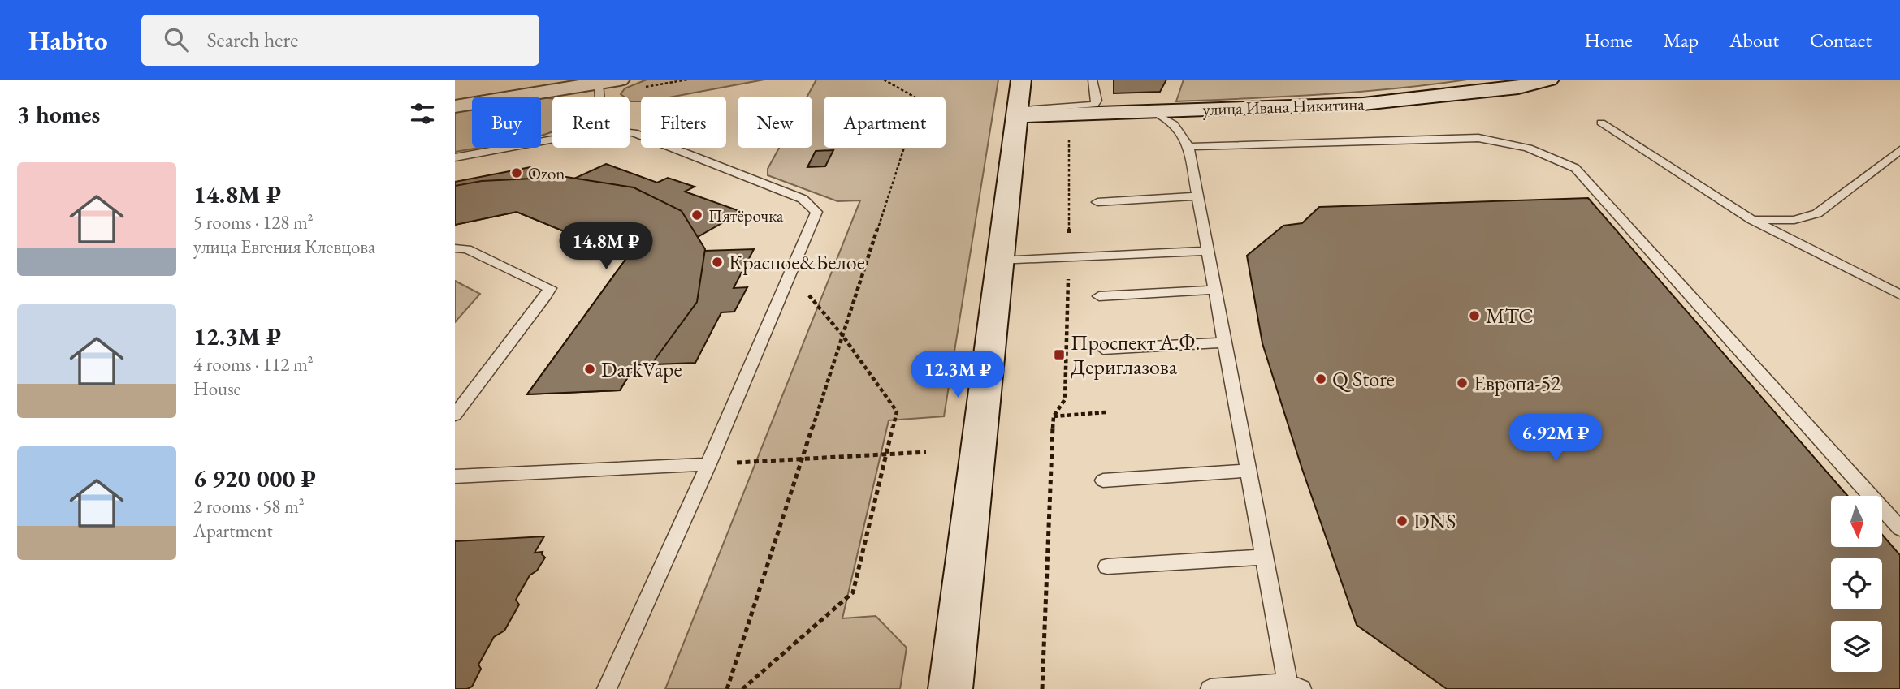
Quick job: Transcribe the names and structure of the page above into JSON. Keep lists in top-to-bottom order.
{
  "streets": {
    "main road": ["улица Ивана Никитина"]
  },
  "places": {
    "other": [
      "Ozon",
      "Пятёрочка",
      "Красное&Белое",
      "МТС",
      "DarkVape",
      "Q Store",
      "Европа-52",
      "DNS"
    ],
    "transit": ["Проспект А.Ф. Дериглазова"]
  },
  "north": "bottom",
  "page": {
    "header": "Habito",
    "search": "Search here",
    "nav": [
      "Home",
      "Map",
      "About",
      "Contact"
    ],
    "heading": "3 homes",
    "chip": [
      "Buy",
      "Rent",
      "Filters",
      "New",
      "Apartment"
    ],
    "list": [
      {
        "name": "14.8M ₽",
        "note": "5 rooms · 128 m² · улица Евгения Клевцова"
      },
      {
        "name": "12.3M ₽",
        "note": "4 rooms · 112 m² · House"
      },
      {
        "name": "6 920 000 ₽",
        "note": "2 rooms · 58 m² · Apartment"
      }
    ],
    "price": ["14.8M ₽", "12.3M ₽", "6.92M ₽"]
  }
}
